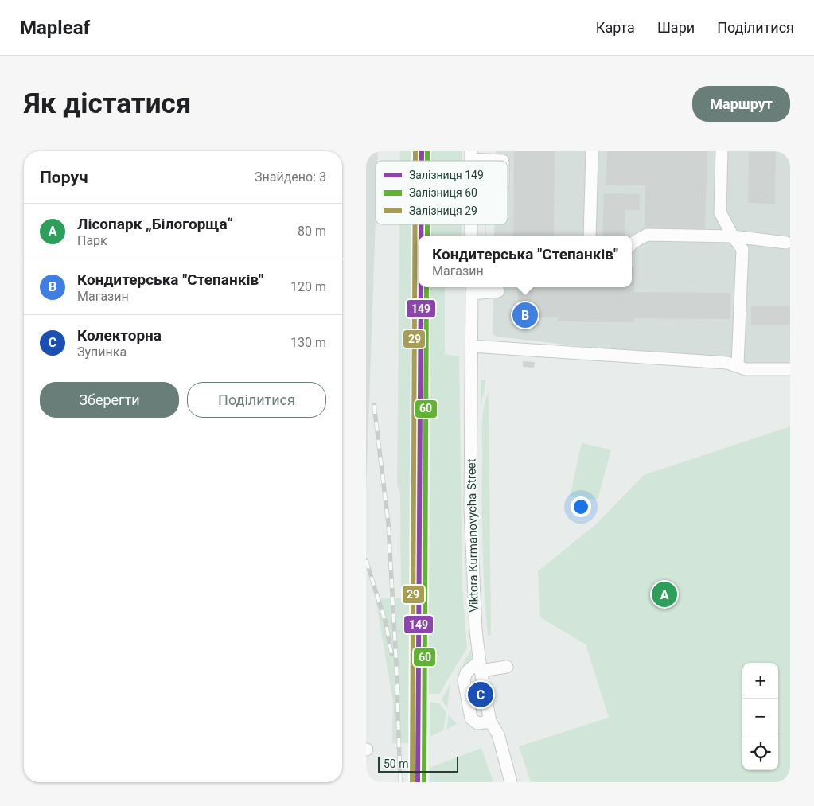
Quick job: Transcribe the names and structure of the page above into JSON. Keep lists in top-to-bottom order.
{
  "streets": {
    "street": ["Viktora Kurmanovycha Street"]
  },
  "lines": ["rail line 149", "rail line 60", "rail line 29"],
  "legend": ["Залізниця 149", "Залізниця 60", "Залізниця 29"],
  "scale_bar": "50 m",
  "page": {
    "header": "Mapleaf",
    "nav": ["Карта", "Шари", "Поділитися"],
    "buttons": [
      "Маршрут",
      ["Зберегти", "Поділитися"]
    ],
    "title": "Як дістатися",
    "heading": ["Поруч", "Знайдено: 3"],
    "list": [
      {
        "mark": "A",
        "name": "Лісопарк „Білогорща“",
        "note": "Парк",
        "value": "80 m"
      },
      {
        "mark": "B",
        "name": "Кондитерська \"Степанків\"",
        "note": "Магазин",
        "value": "120 m"
      },
      {
        "mark": "C",
        "name": "Колекторна",
        "note": "Зупинка",
        "value": "130 m"
      }
    ],
    "popup": ["Кондитерська \"Степанків\"", "Магазин"],
    "pins": ["B", "A", "C"],
    "map_buttons": ["+", "−"],
    "scale": "50 m"
  }
}
